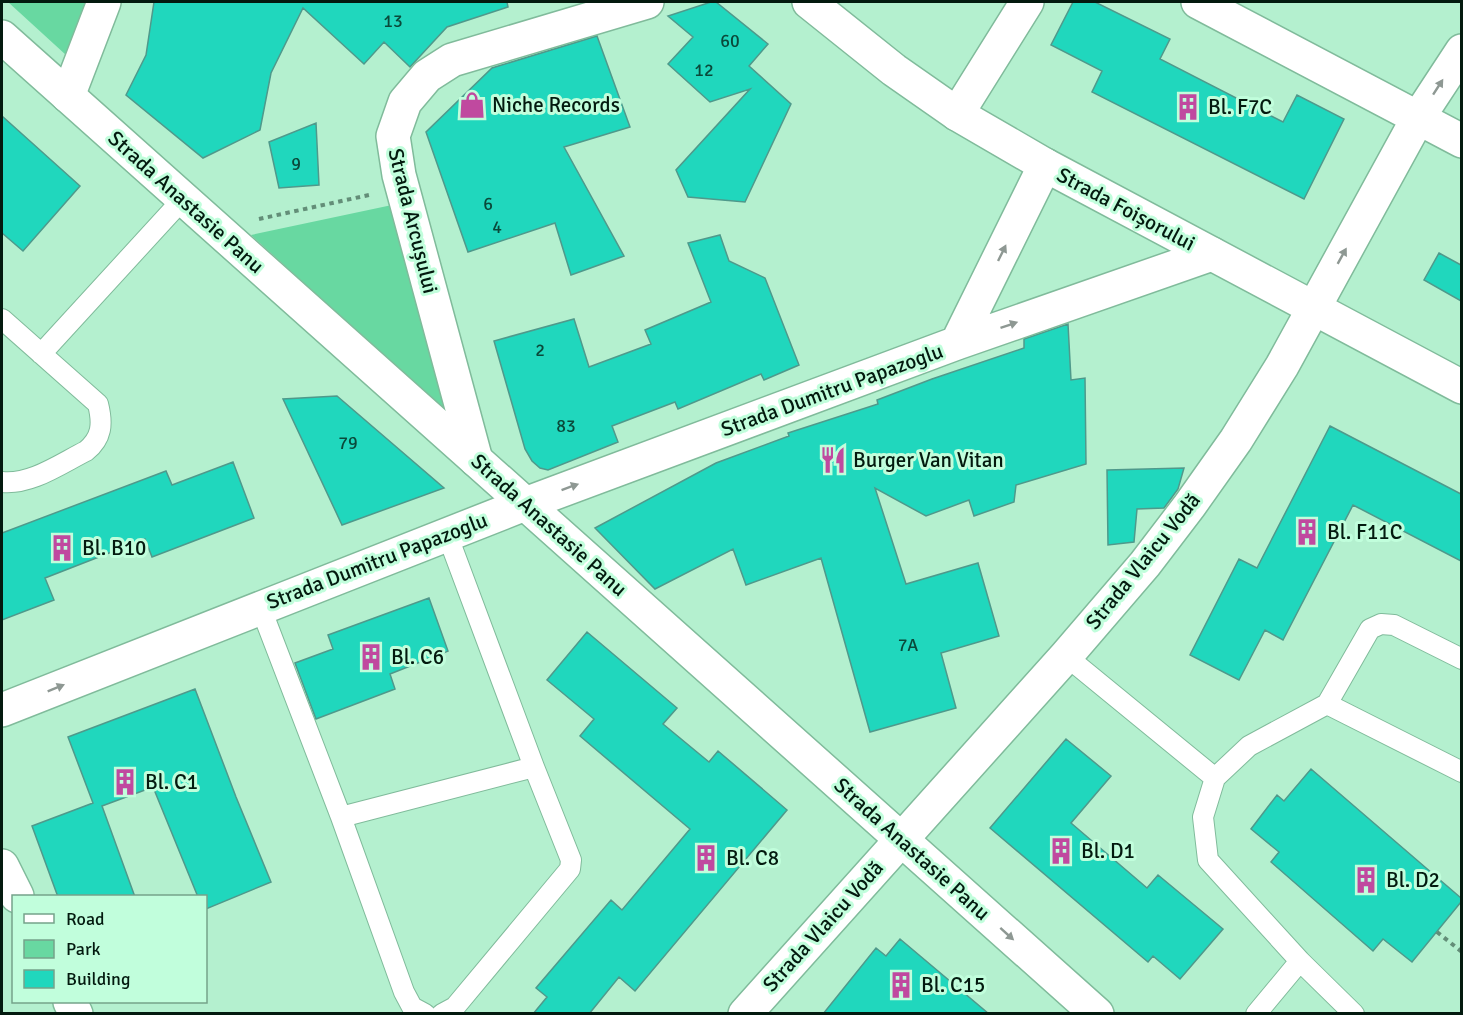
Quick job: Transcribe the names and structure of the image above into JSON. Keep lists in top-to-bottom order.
{
  "streets": {
    "street": [
      "Strada Anastasie Panu",
      "Strada Foișorului",
      "Strada Arcușului",
      "Strada Dumitru Papazoglu",
      "Strada Vlaicu Vodă"
    ]
  },
  "crossings": [
    ["Strada Anastasie Panu", "Strada Arcușului"],
    ["Strada Anastasie Panu", "Strada Dumitru Papazoglu"],
    ["Strada Anastasie Panu", "Strada Vlaicu Vodă"],
    ["Strada Foișorului", "Strada Dumitru Papazoglu"],
    ["Strada Foișorului", "Strada Vlaicu Vodă"]
  ],
  "one_way": ["Strada Dumitru Papazoglu"],
  "places": {
    "shop": ["Niche Records"],
    "building": [
      "Bl. F7C",
      "Bl. F11C",
      "Bl. B10",
      "Bl. C6",
      "Bl. C1",
      "Bl. D1",
      "Bl. C8",
      "Bl. D2",
      "Bl. C15"
    ],
    "restaurant": ["Burger Van Vitan"]
  },
  "house_numbers": [
    "13",
    "60",
    "12",
    "9",
    "6",
    "4",
    "2",
    "83",
    "79",
    "7A"
  ],
  "legend": ["Road", "Park", "Building"]
}
